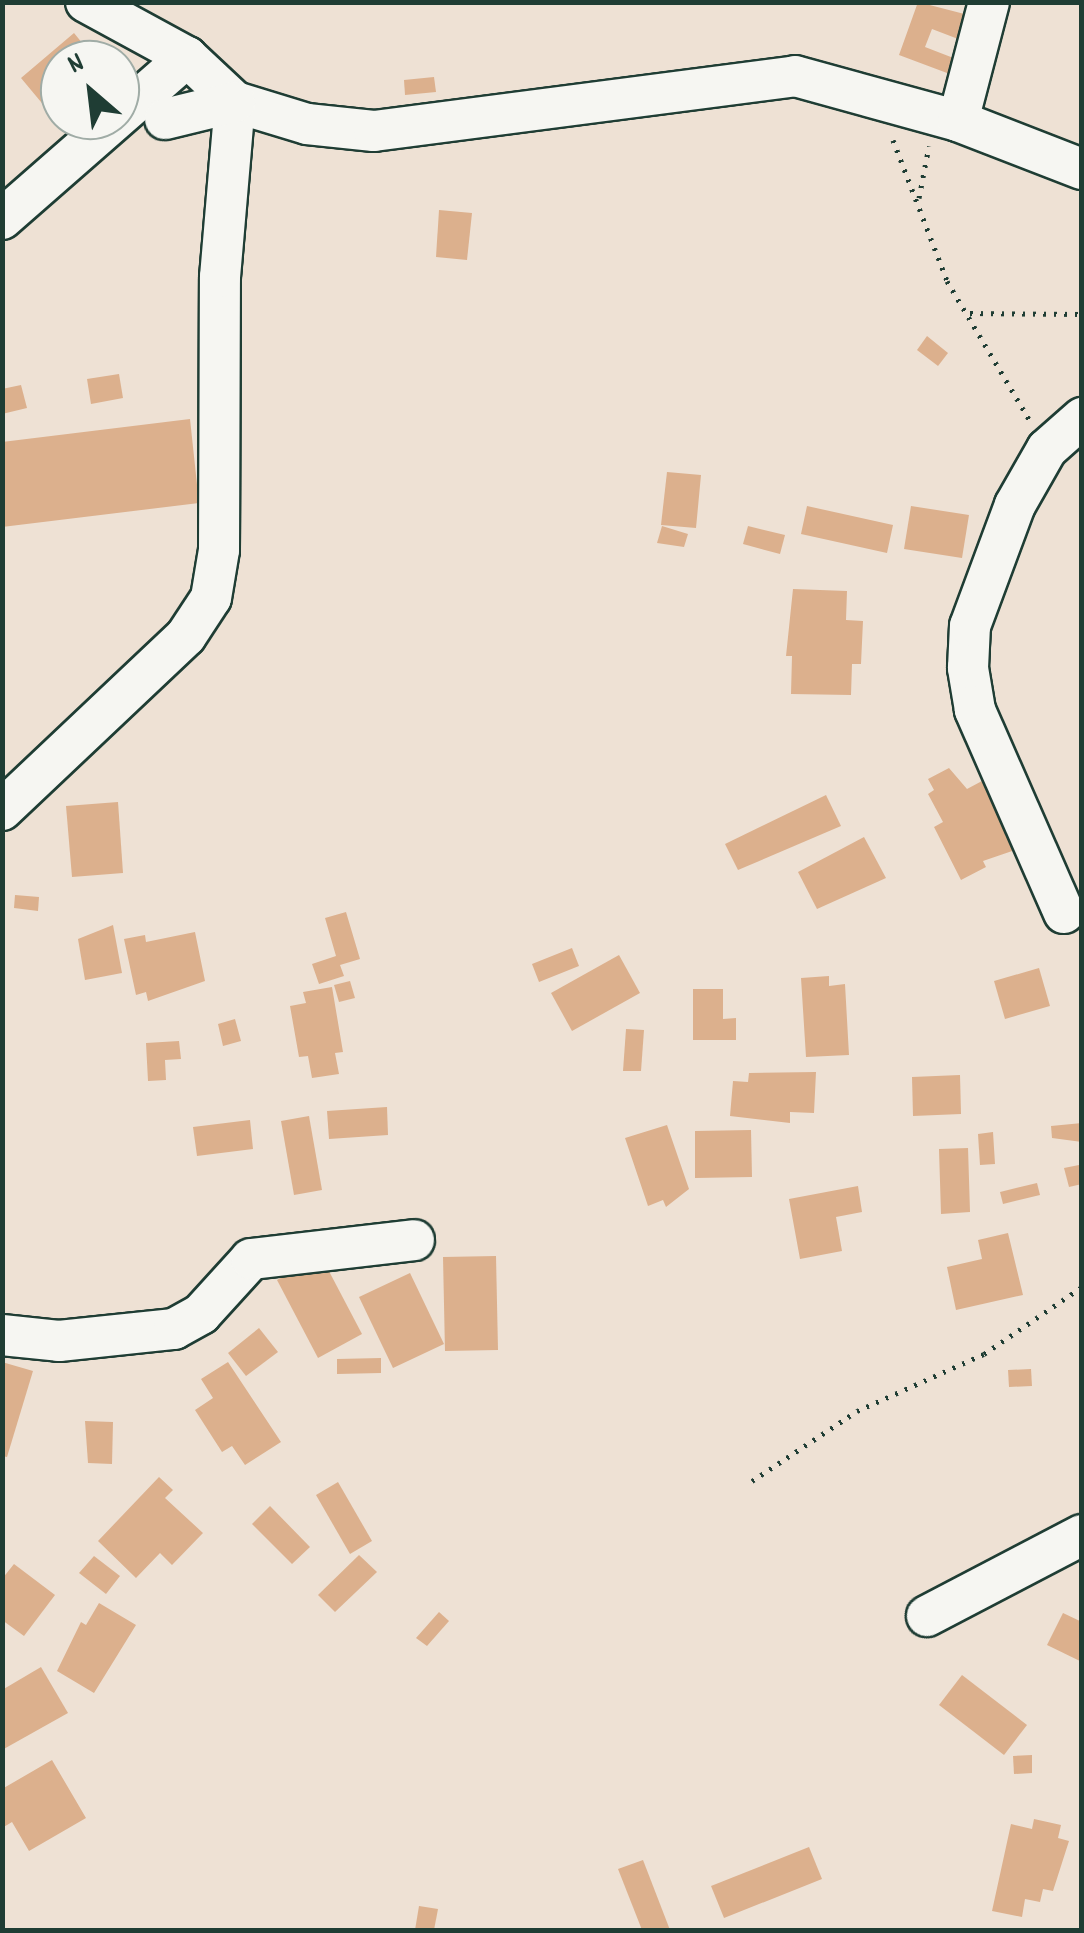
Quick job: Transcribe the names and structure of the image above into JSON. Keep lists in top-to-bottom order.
{
  "north": "top left"
}
